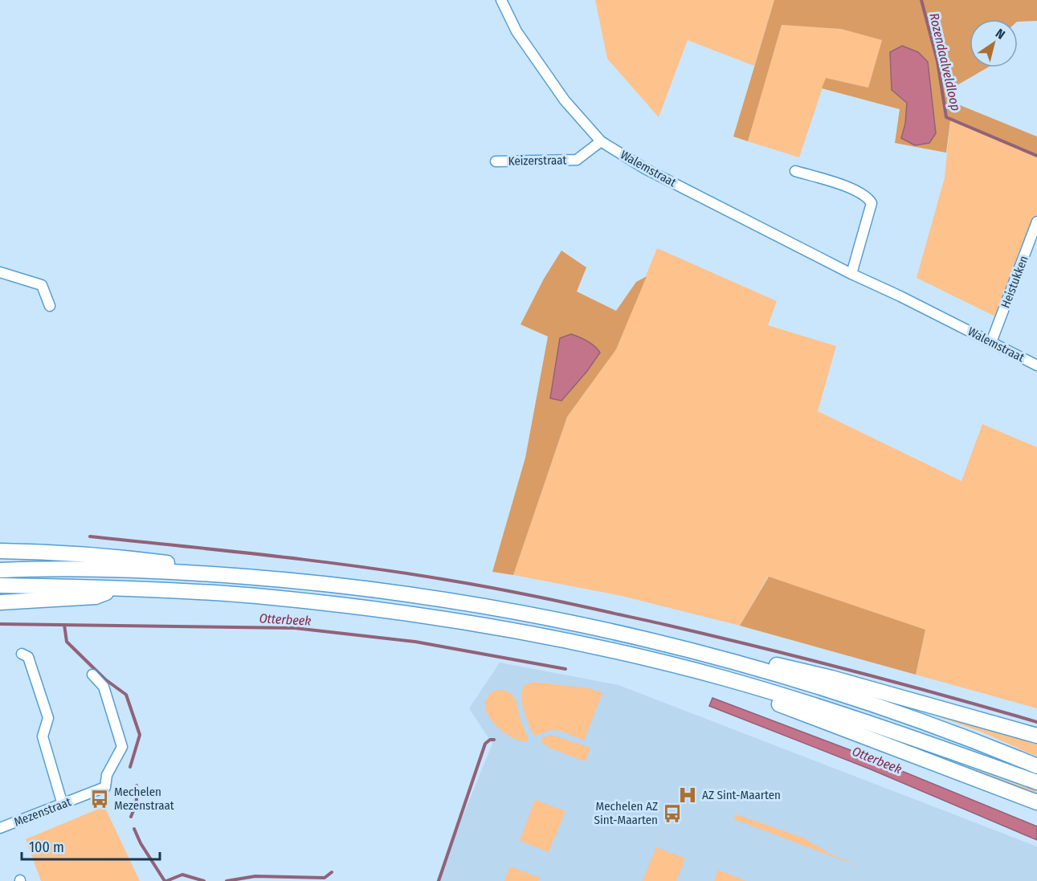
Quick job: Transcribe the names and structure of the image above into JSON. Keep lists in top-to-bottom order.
{
  "streets": {
    "street": [
      "Keizerstraat",
      "Walemstraat",
      "Heistukken",
      "Mezenstraat"
    ]
  },
  "crossings": [
    ["Keizerstraat", "Walemstraat"],
    ["Walemstraat", "Heistukken"]
  ],
  "water": ["Rozendaalveldloop", "Otterbeek"],
  "places": {
    "hospital": ["AZ Sint-Maarten"],
    "bus stop": ["Mechelen Mezenstraat", "Mechelen AZ Sint-Maarten"]
  },
  "scale_bar": "100 m",
  "north": "top right"
}
